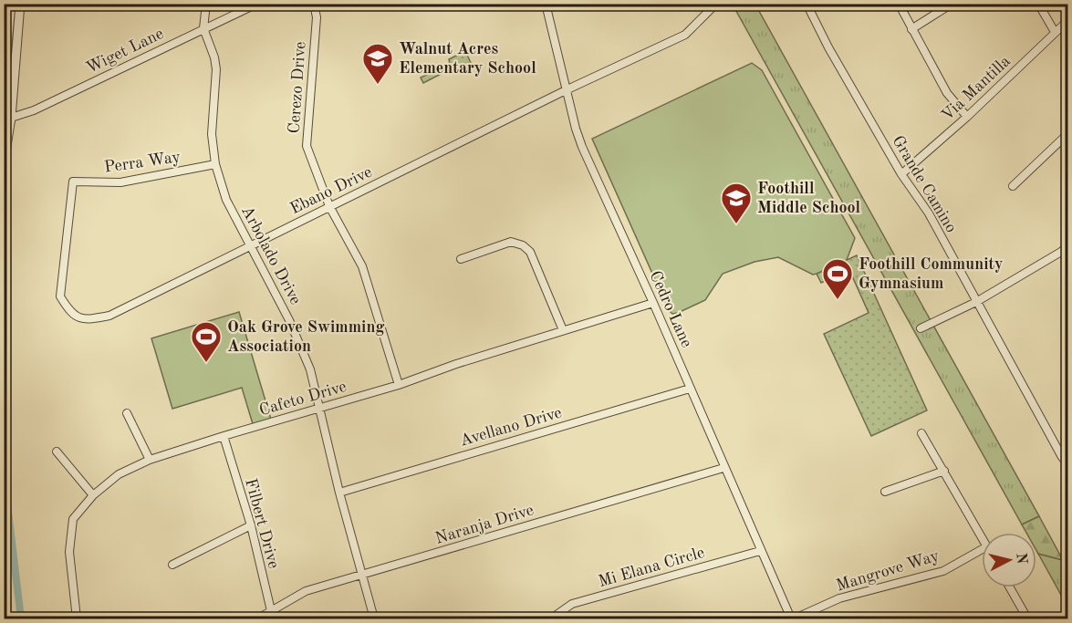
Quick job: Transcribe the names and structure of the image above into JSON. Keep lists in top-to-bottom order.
{
  "streets": {
    "street": [
      "Wiget Lane",
      "Cerezo Drive",
      "Via Mantilla",
      "Perra Way",
      "Grande Camino",
      "Ebano Drive",
      "Arbolado Drive",
      "Cedro Lane",
      "Cafeto Drive",
      "Avellano Drive",
      "Filbert Drive",
      "Naranja Drive",
      "Mi Elana Circle",
      "Mangrove Way"
    ]
  },
  "crossings": [
    ["Wiget Lane", "Arbolado Drive"],
    ["Cerezo Drive", "Ebano Drive"],
    ["Cerezo Drive", "Cafeto Drive"],
    ["Via Mantilla", "Grande Camino"],
    ["Perra Way", "Ebano Drive"],
    ["Perra Way", "Arbolado Drive"],
    ["Ebano Drive", "Arbolado Drive"],
    ["Ebano Drive", "Cedro Lane"],
    ["Arbolado Drive", "Cafeto Drive"],
    ["Arbolado Drive", "Avellano Drive"],
    ["Arbolado Drive", "Naranja Drive"],
    ["Cedro Lane", "Cafeto Drive"],
    ["Cedro Lane", "Avellano Drive"],
    ["Cedro Lane", "Naranja Drive"],
    ["Cedro Lane", "Mi Elana Circle"],
    ["Cafeto Drive", "Filbert Drive"],
    ["Filbert Drive", "Naranja Drive"]
  ],
  "places": {
    "school or university": ["Walnut Acres Elementary School", "Foothill Middle School"],
    "sports": ["Foothill Community Gymnasium", "Oak Grove Swimming Association"]
  },
  "north": "right"
}
